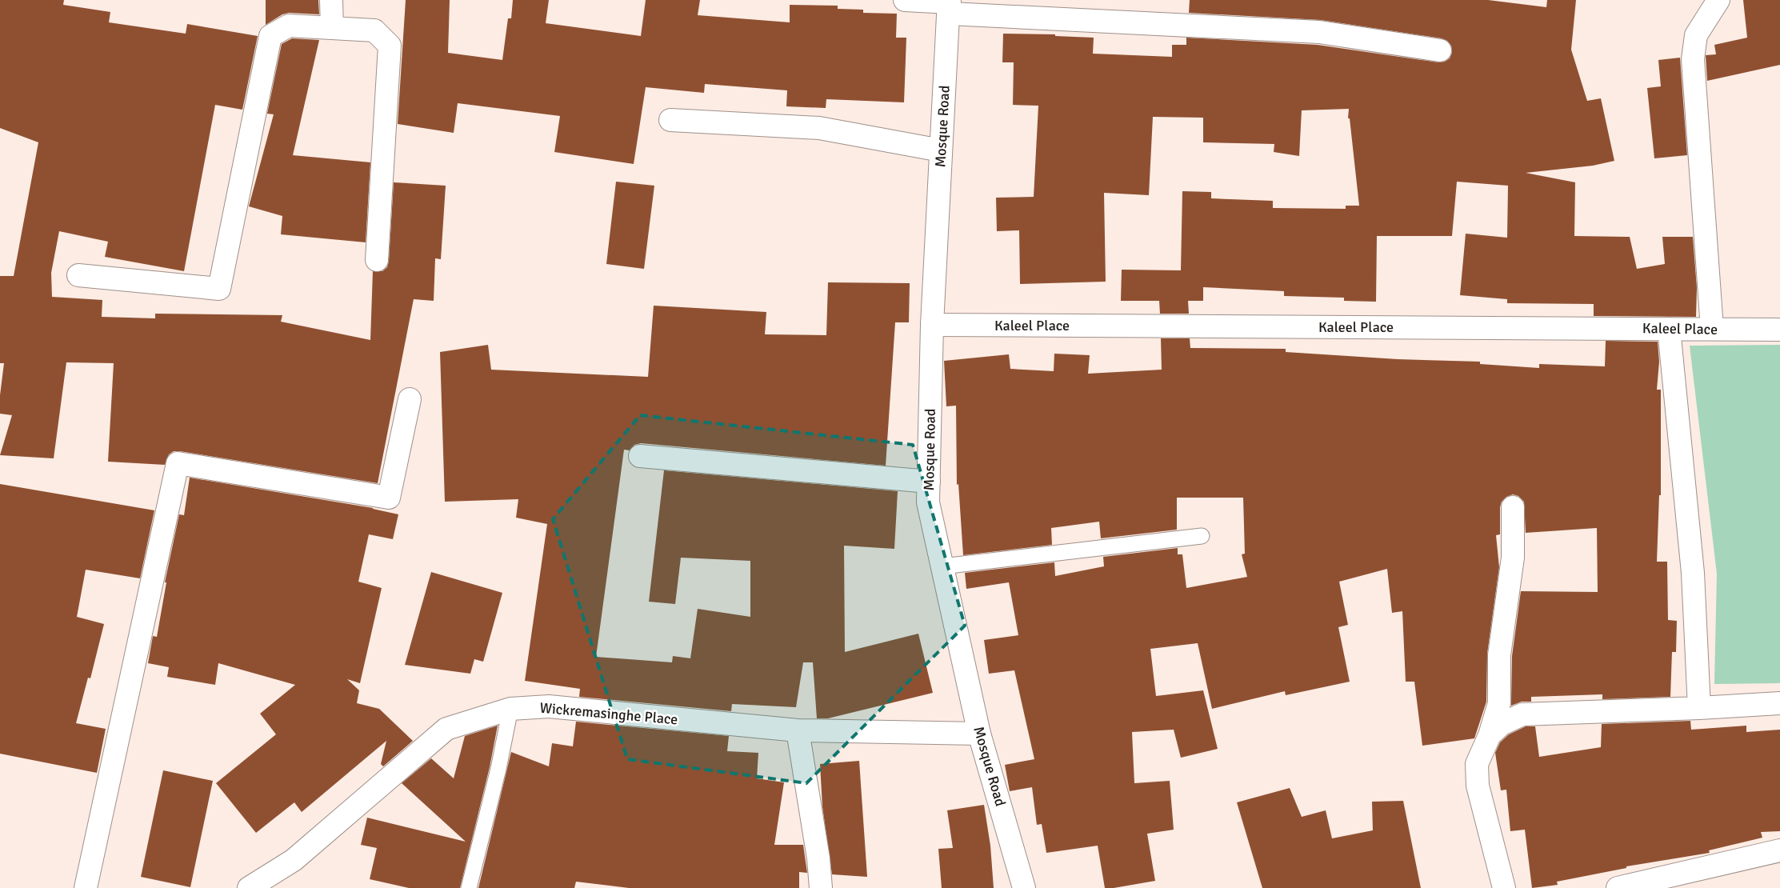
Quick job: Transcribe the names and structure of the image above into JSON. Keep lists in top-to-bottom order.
{
  "streets": {
    "street": ["Mosque Road", "Kaleel Place", "Wickremasinghe Place"]
  },
  "crossings": [
    ["Mosque Road", "Kaleel Place"],
    ["Mosque Road", "Wickremasinghe Place"]
  ]
}
